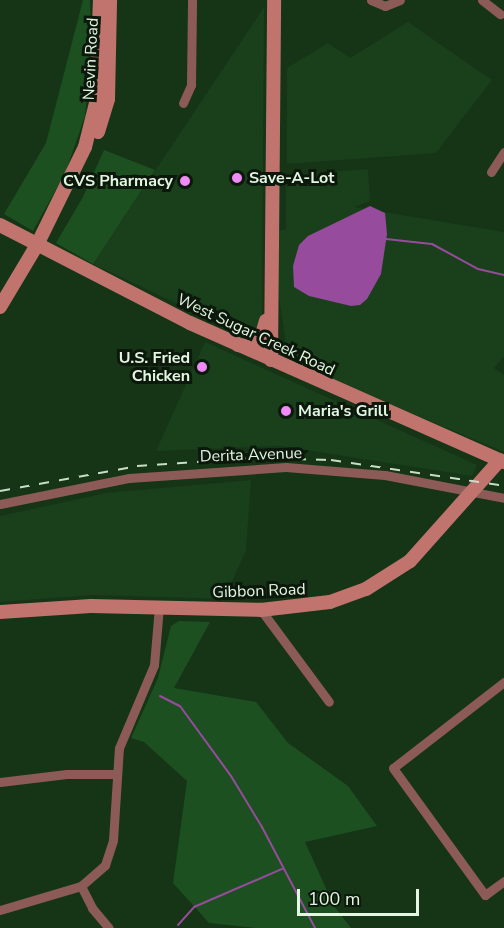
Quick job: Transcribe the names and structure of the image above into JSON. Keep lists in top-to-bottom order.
{
  "streets": {
    "main road": ["Nevin Road", "West Sugar Creek Road", "Gibbon Road"],
    "street": ["Derita Avenue"]
  },
  "crossings": [
    ["Nevin Road", "West Sugar Creek Road"],
    ["West Sugar Creek Road", "Gibbon Road"],
    ["Derita Avenue", "Gibbon Road"]
  ],
  "places": [
    "Save-A-Lot",
    "CVS Pharmacy",
    "U.S. Fried Chicken",
    "Maria's Grill"
  ],
  "scale_bar": "100 m"
}
